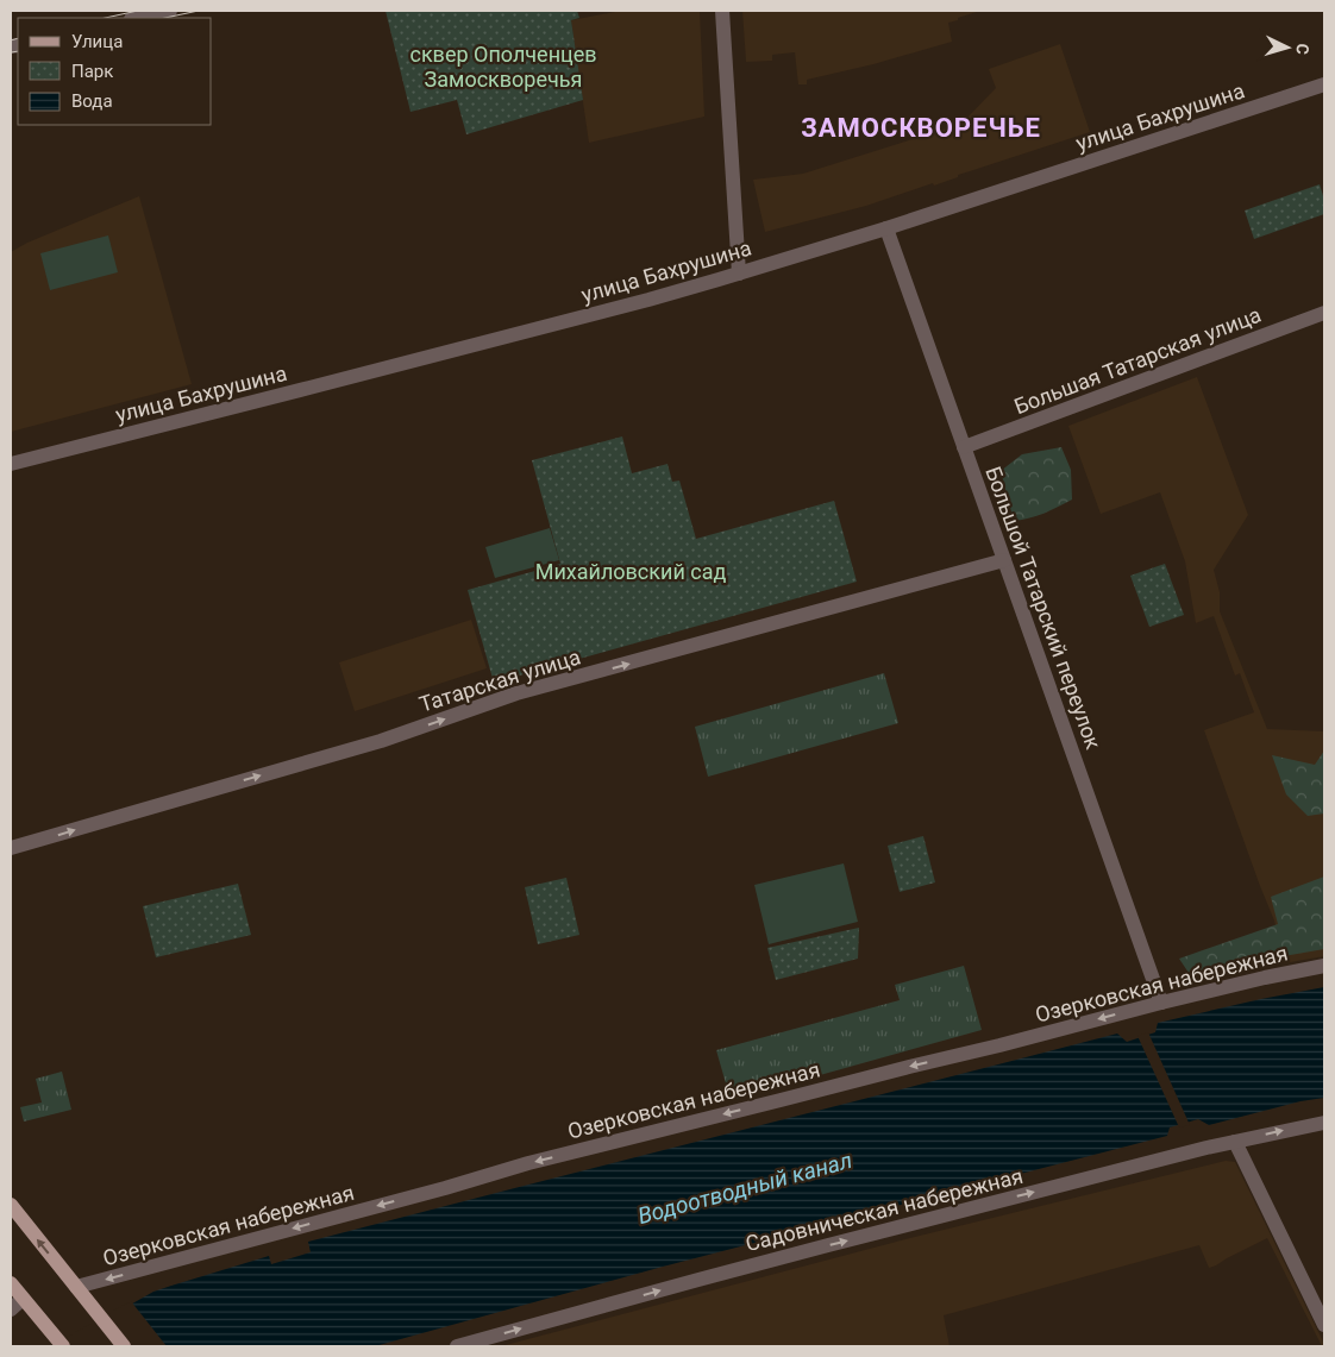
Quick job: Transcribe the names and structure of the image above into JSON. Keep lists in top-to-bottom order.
{
  "streets": {
    "street": [
      "улица Бахрушина",
      "Большая Татарская улица",
      "Большой Татарский переулок",
      "Татарская улица",
      "Озерковская набережная",
      "Садовническая набережная"
    ]
  },
  "crossings": [
    ["улица Бахрушина", "Большой Татарский переулок"],
    ["Большая Татарская улица", "Большой Татарский переулок"],
    ["Большой Татарский переулок", "Татарская улица"],
    ["Большой Татарский переулок", "Озерковская набережная"]
  ],
  "one_way": ["Татарская улица", "Озерковская набережная", "Садовническая набережная"],
  "districts": ["ЗАМОСКВОРЕЧЬЕ"],
  "water": ["Водоотводный канал"],
  "parks": ["сквер Ополченцев Замоскворечья", "Михайловский сад"],
  "legend": ["Улица", "Парк", "Вода"],
  "north": "right"
}
